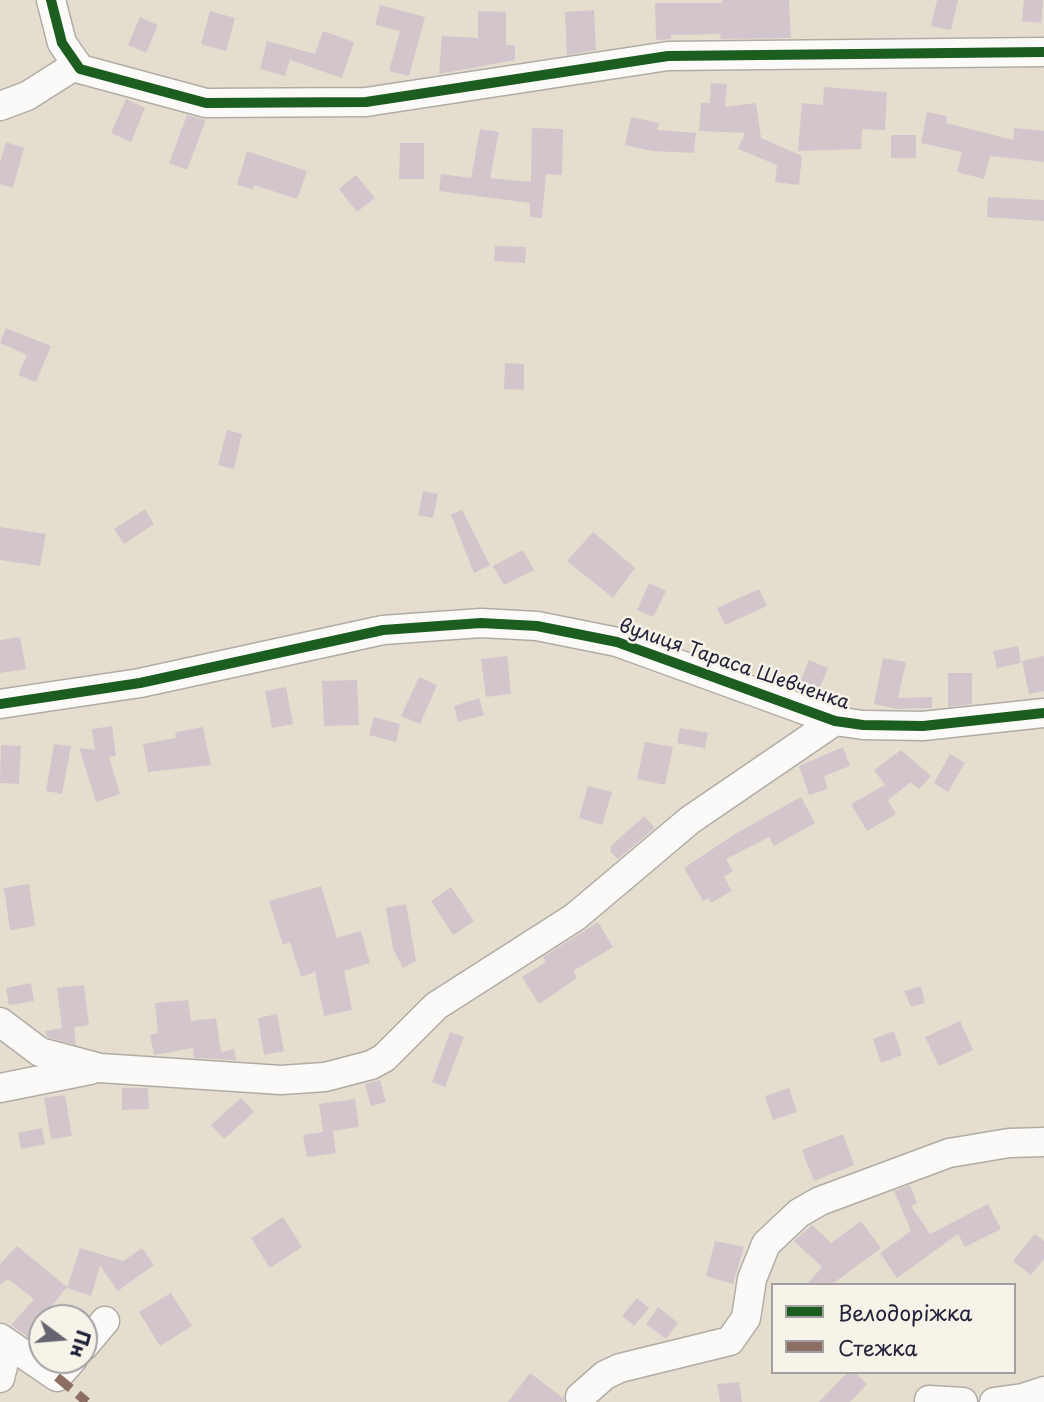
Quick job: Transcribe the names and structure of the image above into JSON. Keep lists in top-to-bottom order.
{
  "streets": {
    "street": ["вулиця Тараса Шевченка"]
  },
  "legend": ["Велодоріжка", "Стежка"],
  "north": "right"
}
